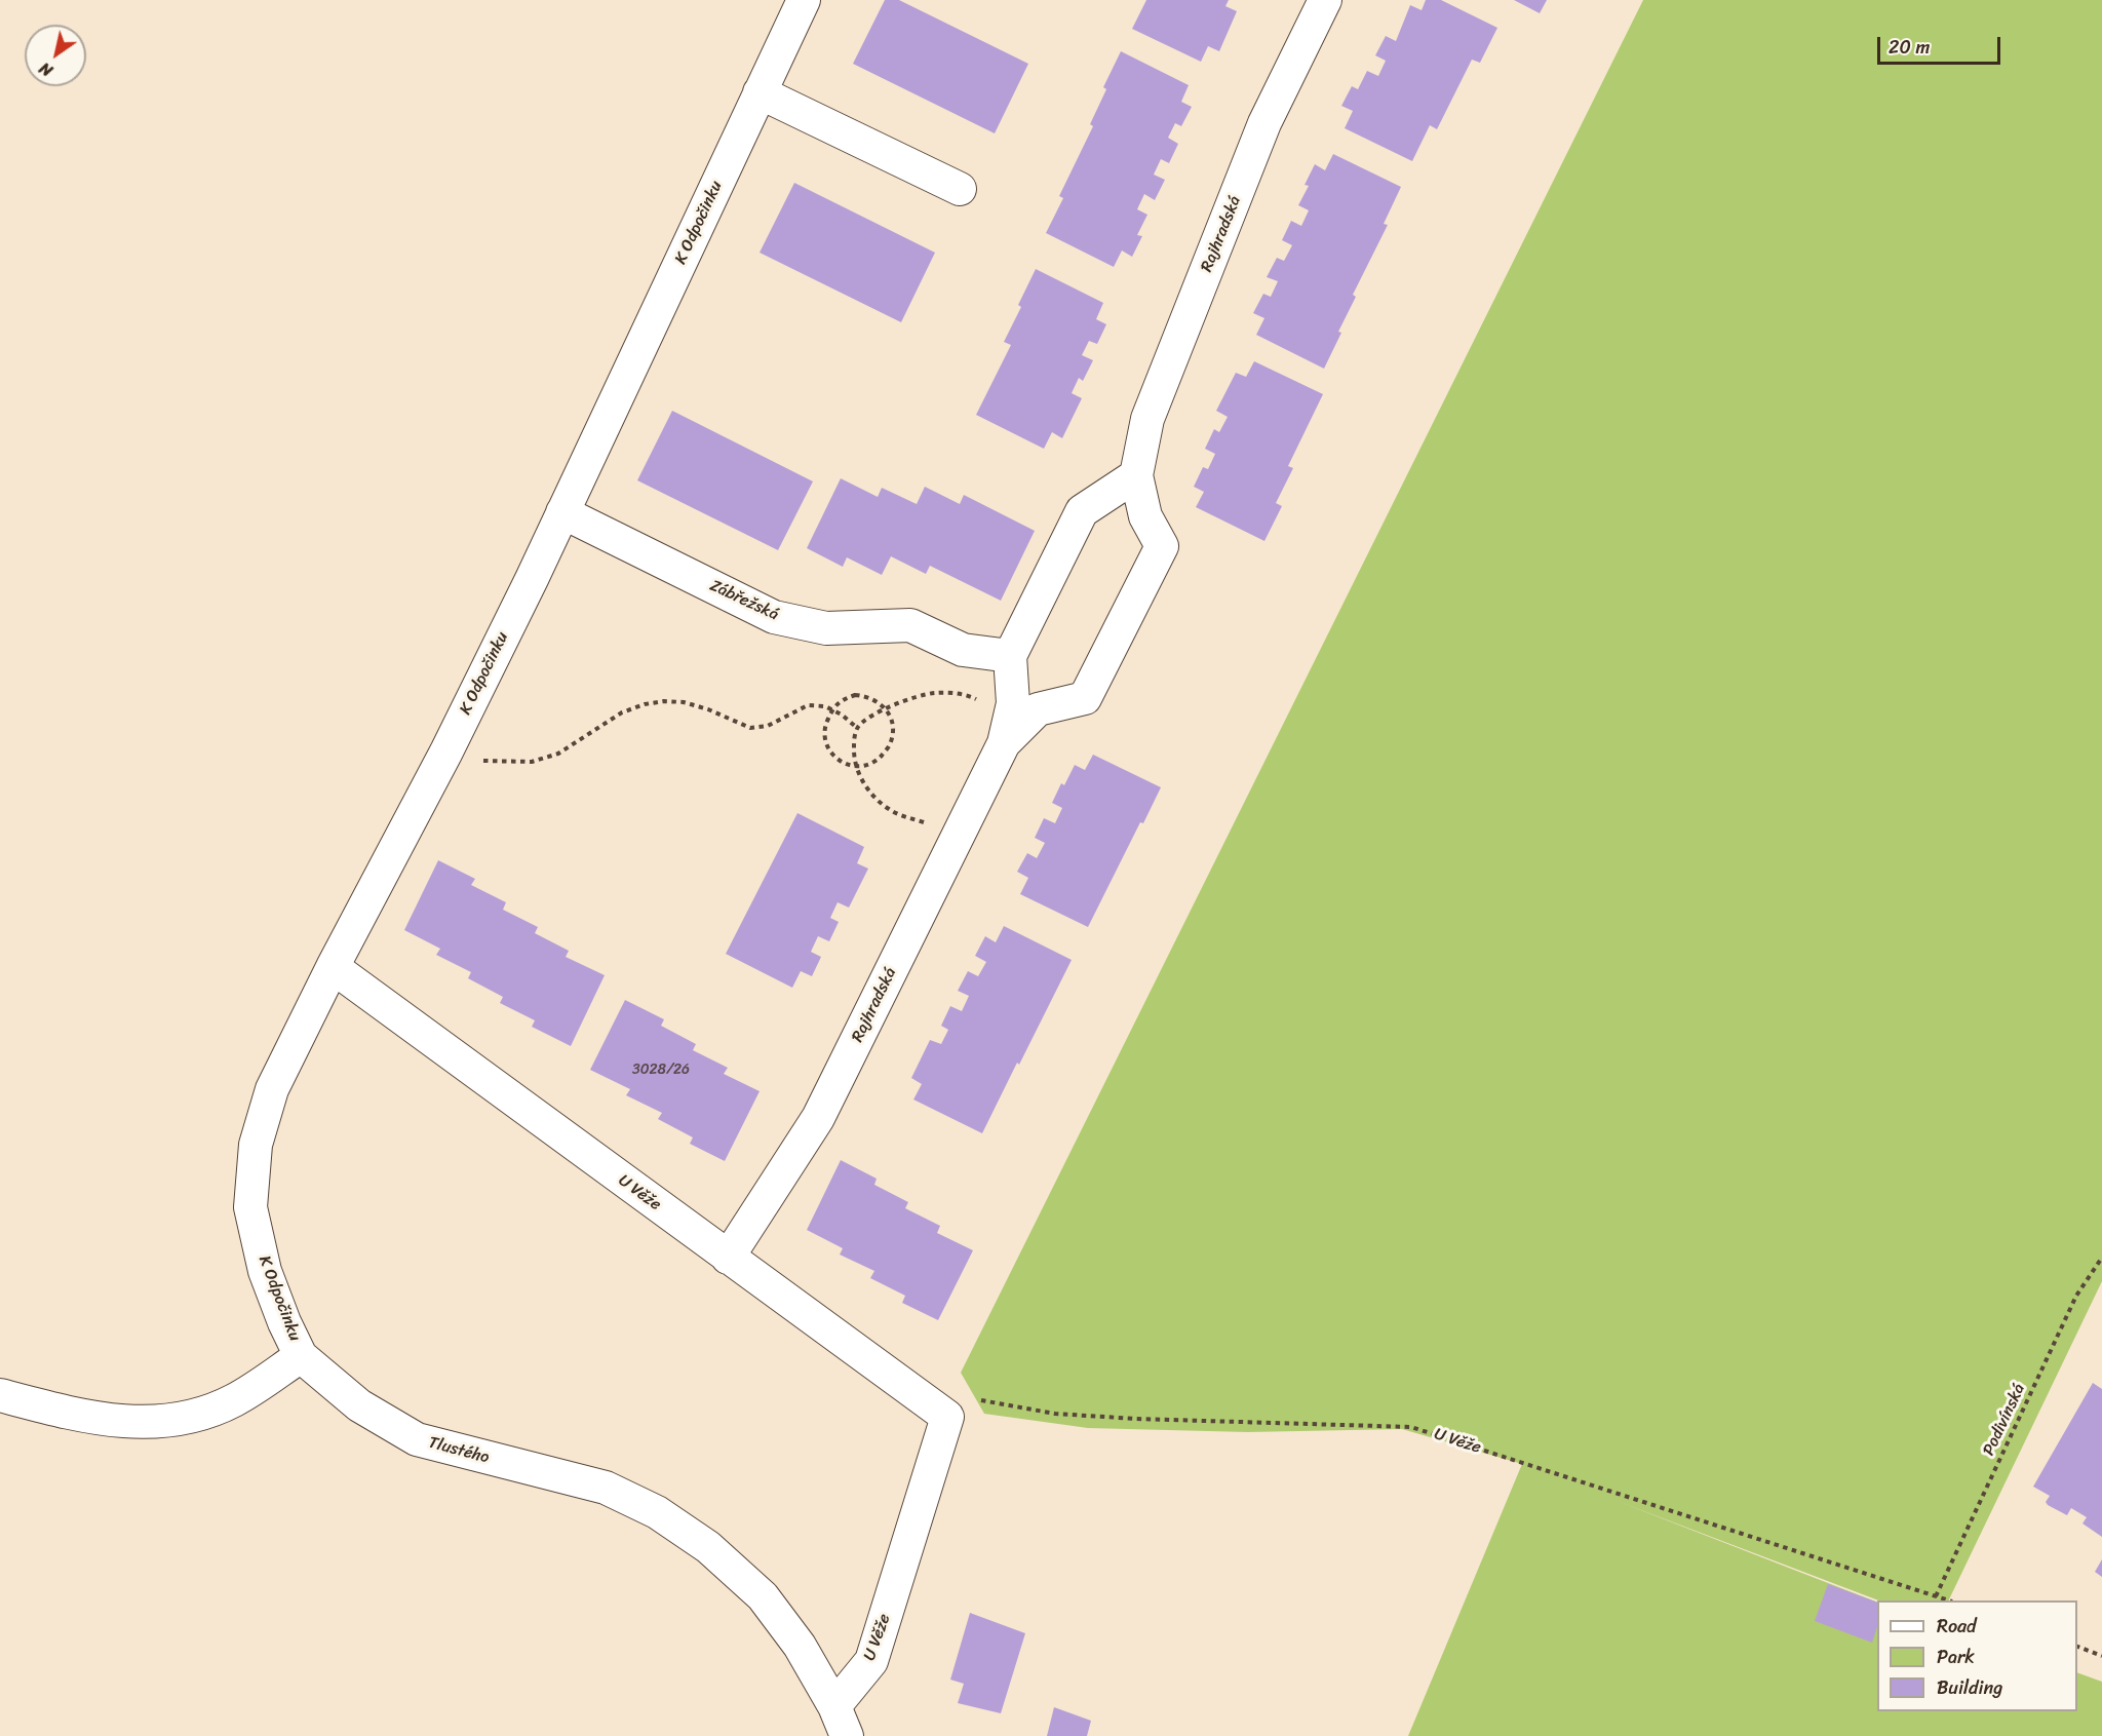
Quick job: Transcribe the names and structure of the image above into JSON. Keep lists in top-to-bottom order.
{
  "streets": {
    "street": [
      "K Odpočinku",
      "Rajhradská",
      "Zábřežská",
      "U Věže",
      "Tlustého"
    ],
    "path": ["Podivínská"]
  },
  "crossings": [
    ["K Odpočinku", "Zábřežská"],
    ["K Odpočinku", "U Věže"],
    ["K Odpočinku", "Tlustého"],
    ["Rajhradská", "Zábřežská"],
    ["Rajhradská", "U Věže"],
    ["U Věže", "Podivínská"],
    ["U Věže", "Tlustého"]
  ],
  "house_numbers": ["3028/26"],
  "legend": ["Road", "Park", "Building"],
  "scale_bar": "20 m",
  "north": "bottom left"
}
